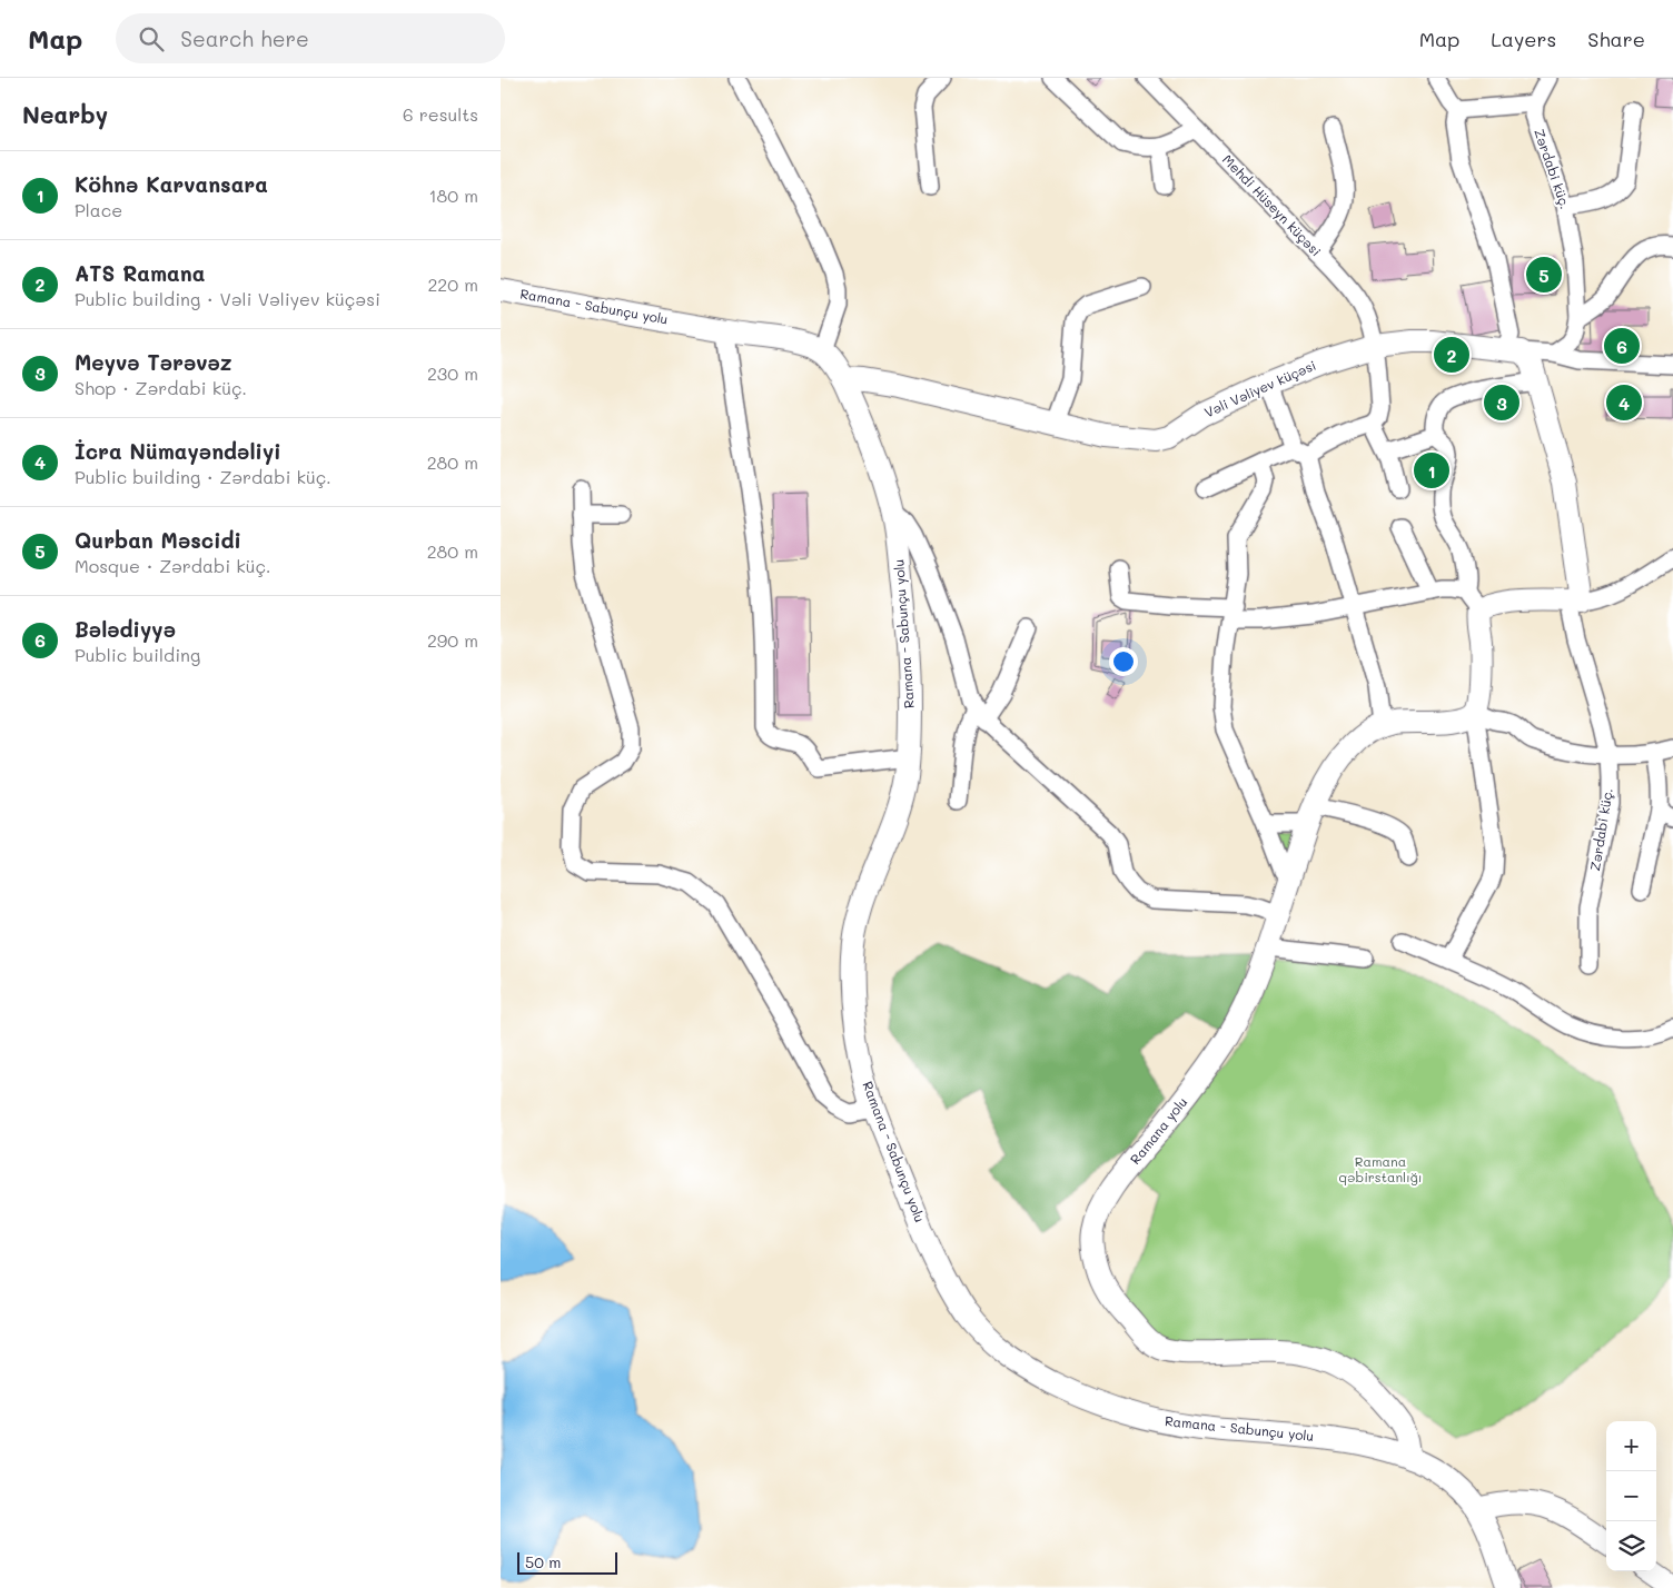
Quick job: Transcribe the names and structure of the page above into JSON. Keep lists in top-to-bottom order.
{
  "streets": {
    "street": [
      "Zərdabi küç.",
      "Mehdi Hüseyn küçəsi",
      "Ramana - Sabunçu yolu",
      "Vəli Vəliyev küçəsi",
      "Ramana yolu"
    ]
  },
  "crossings": [
    ["Zərdabi küç.", "Vəli Vəliyev küçəsi"],
    ["Mehdi Hüseyn küçəsi", "Vəli Vəliyev küçəsi"],
    ["Ramana - Sabunçu yolu", "Vəli Vəliyev küçəsi"],
    ["Ramana - Sabunçu yolu", "Ramana yolu"]
  ],
  "parks": ["Ramana qəbirstanlığı"],
  "scale_bar": "50 m",
  "page": {
    "header": "Map",
    "search": "Search here",
    "nav": ["Map", "Layers", "Share"],
    "heading": ["Nearby", "6 results"],
    "list": [
      {
        "mark": "1",
        "name": "Köhnə Karvansara",
        "note": "Place",
        "value": "180 m"
      },
      {
        "mark": "2",
        "name": "ATS Ramana",
        "note": "Public building · Vəli Vəliyev küçəsi",
        "value": "220 m"
      },
      {
        "mark": "3",
        "name": "Meyvə Tərəvəz",
        "note": "Shop · Zərdabi küç.",
        "value": "230 m"
      },
      {
        "mark": "4",
        "name": "İcra Nümayəndəliyi",
        "note": "Public building · Zərdabi küç.",
        "value": "280 m"
      },
      {
        "mark": "5",
        "name": "Qurban Məscidi",
        "note": "Mosque · Zərdabi küç.",
        "value": "280 m"
      },
      {
        "mark": "6",
        "name": "Bələdiyyə",
        "note": "Public building",
        "value": "290 m"
      }
    ],
    "pins": [
      "5",
      "6",
      "2",
      "3",
      "4",
      "1"
    ],
    "map_buttons": ["+", "−"],
    "scale": "50 m"
  }
}
